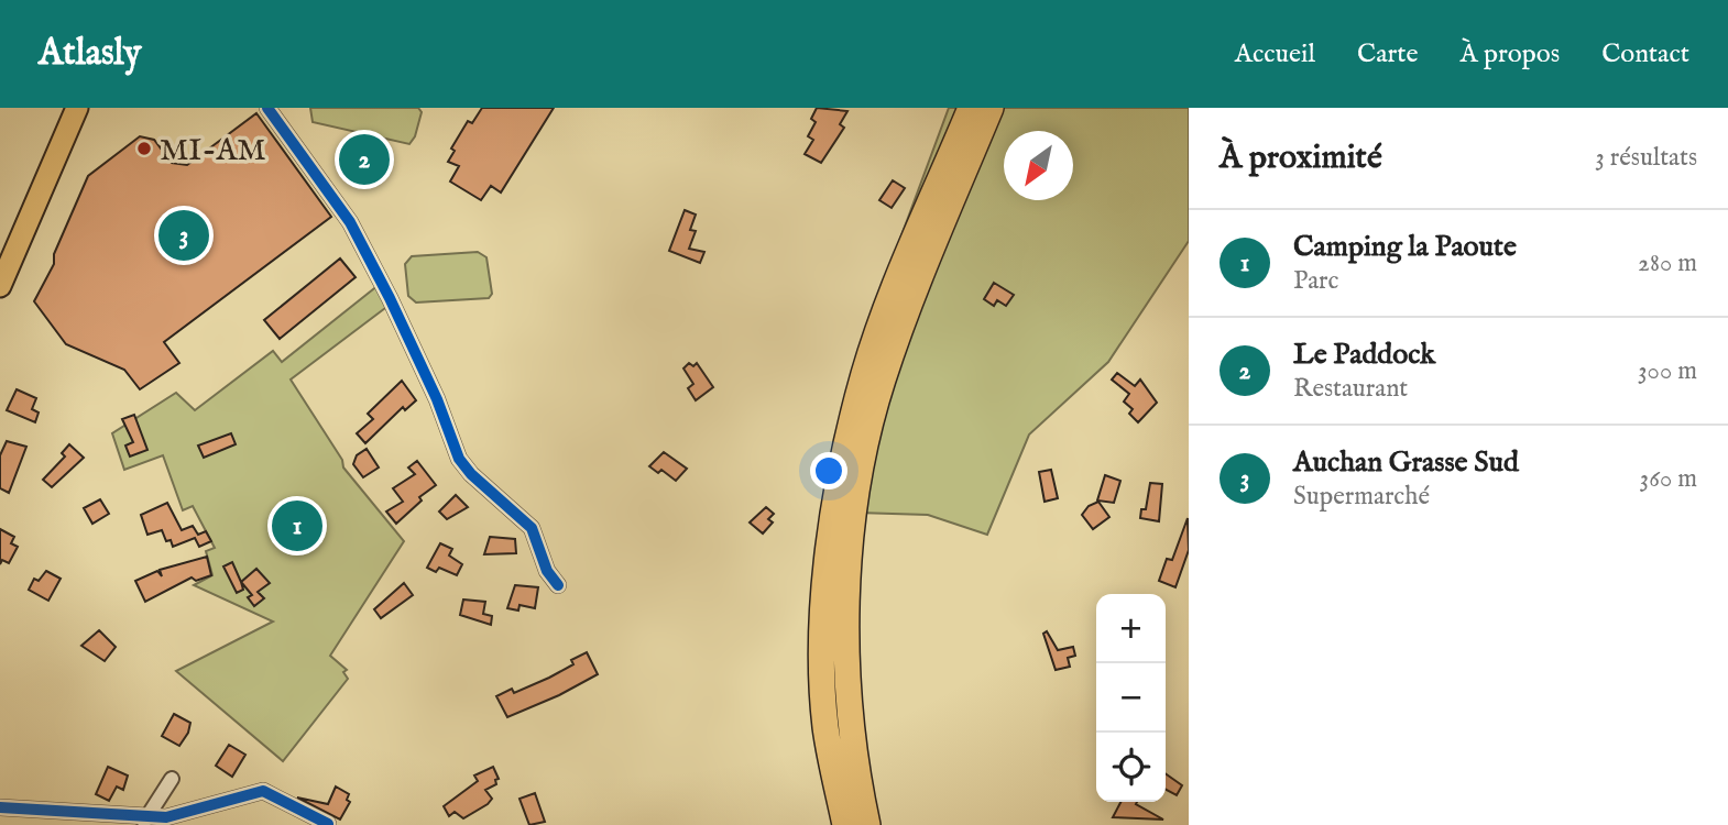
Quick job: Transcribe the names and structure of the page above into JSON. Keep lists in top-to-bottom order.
{
  "places": ["MI-AM"],
  "north": "bottom left",
  "page": {
    "header": "Atlasly",
    "nav": [
      "Accueil",
      "Carte",
      "À propos",
      "Contact"
    ],
    "heading": ["À proximité", "3 résultats"],
    "pins": ["2", "3", "1"],
    "list": [
      {
        "mark": "1",
        "name": "Camping la Paoute",
        "note": "Parc",
        "value": "280 m"
      },
      {
        "mark": "2",
        "name": "Le Paddock",
        "note": "Restaurant",
        "value": "300 m"
      },
      {
        "mark": "3",
        "name": "Auchan Grasse Sud",
        "note": "Supermarché",
        "value": "360 m"
      }
    ],
    "map_buttons": ["+", "−"]
  }
}
